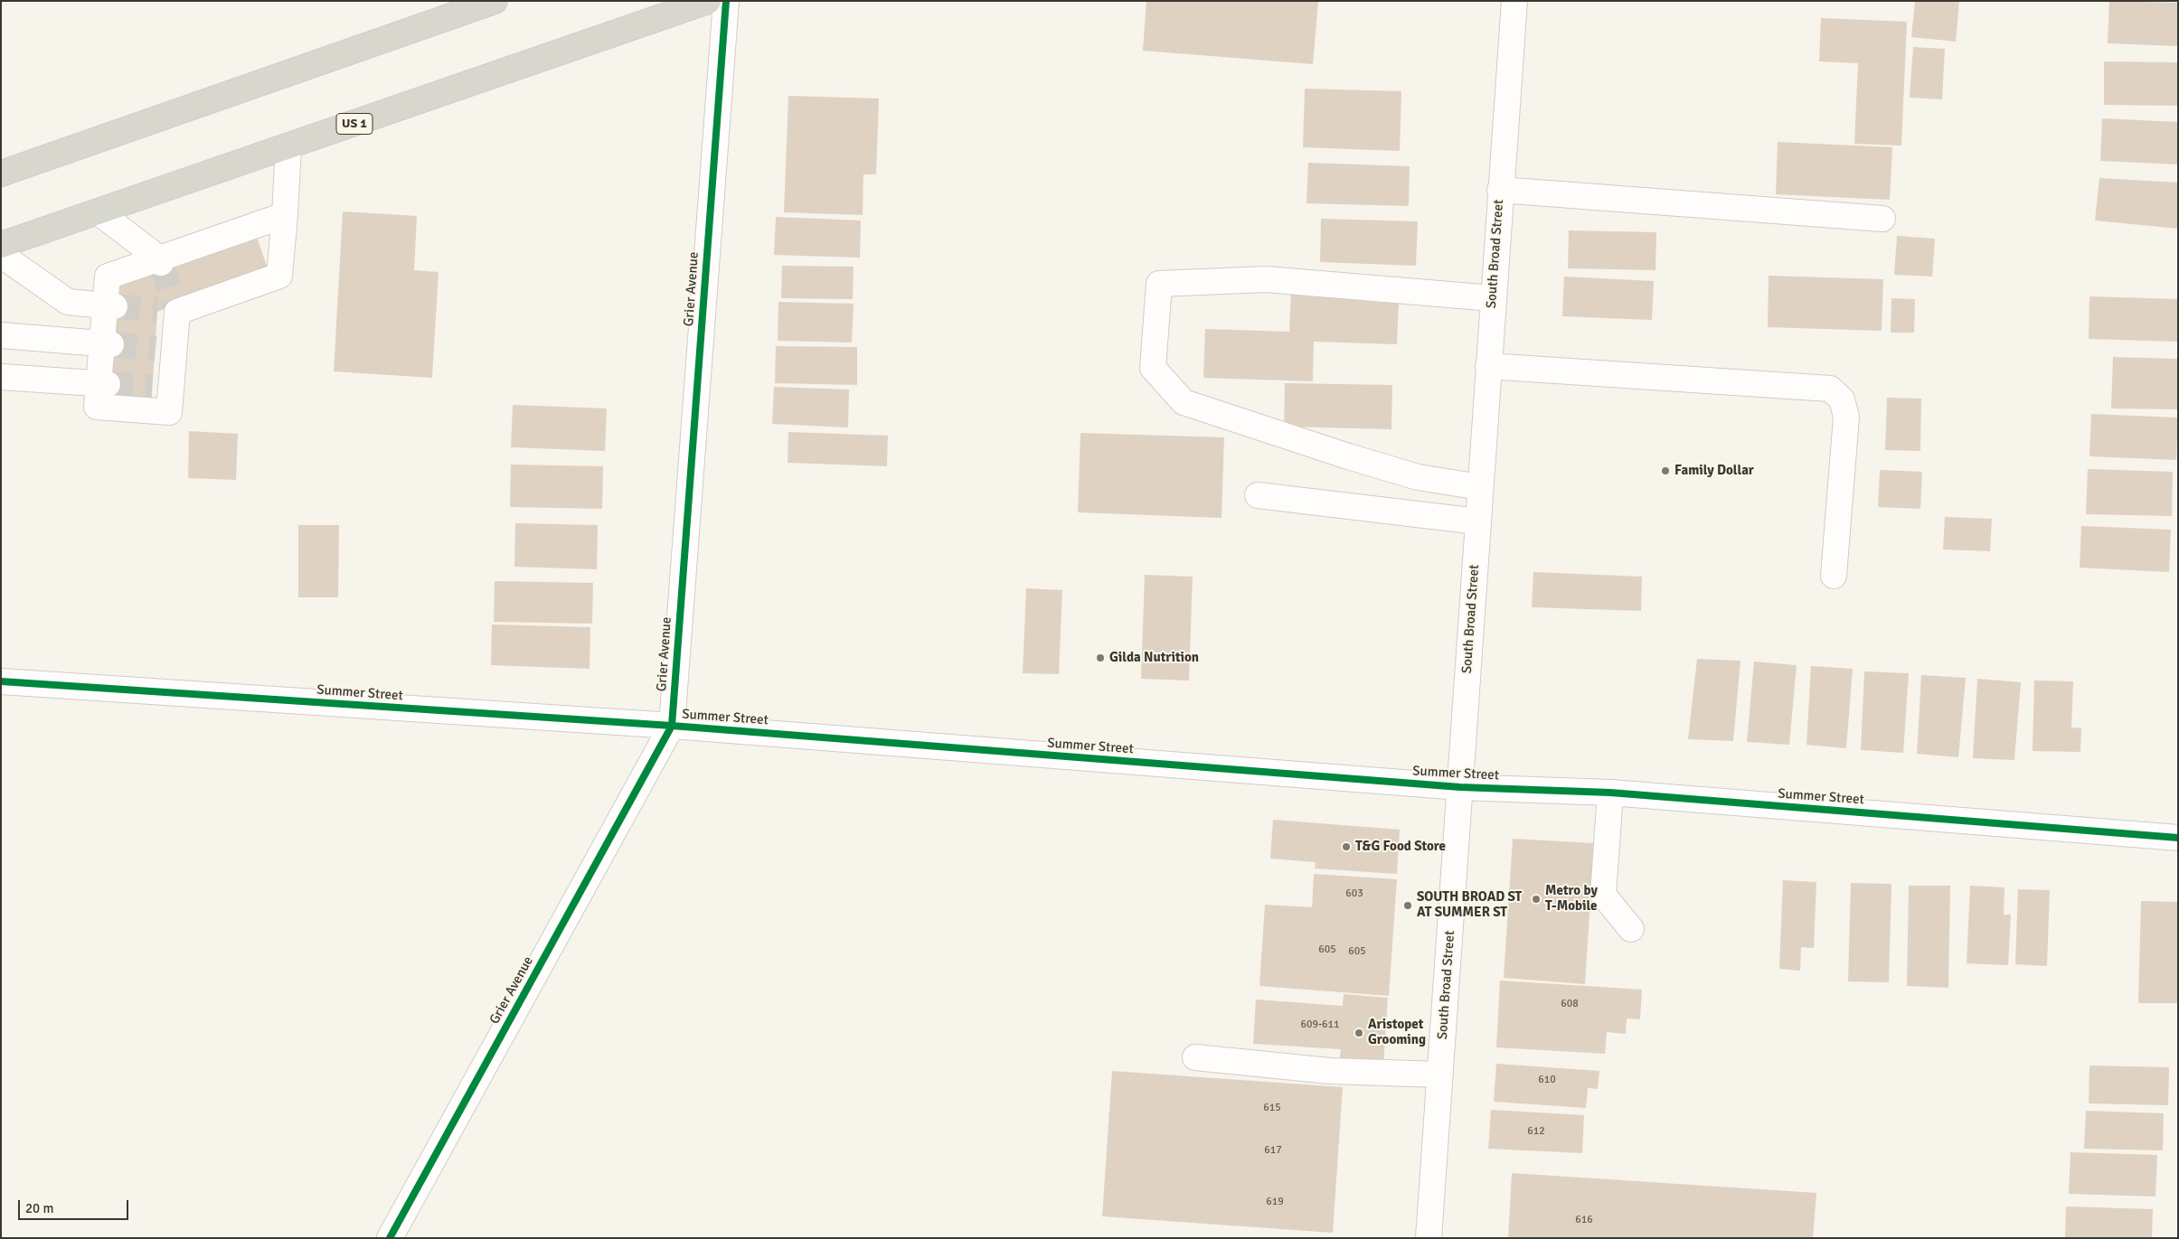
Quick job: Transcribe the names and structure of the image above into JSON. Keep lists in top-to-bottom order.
{
  "streets": {
    "highway": ["US 1"],
    "street": ["South Broad Street", "Grier Avenue", "Summer Street"]
  },
  "crossings": [
    ["South Broad Street", "Summer Street"],
    ["Grier Avenue", "Summer Street"]
  ],
  "places": [
    "Family Dollar",
    "Gilda Nutrition",
    "T&G Food Store",
    "Metro by T-Mobile",
    "SOUTH BROAD ST AT SUMMER ST",
    "Aristopet Grooming"
  ],
  "house_numbers": [
    "603",
    "605",
    "605",
    "608",
    "609-611",
    "610",
    "615",
    "612",
    "617",
    "619",
    "616"
  ],
  "scale_bar": "20 m"
}
